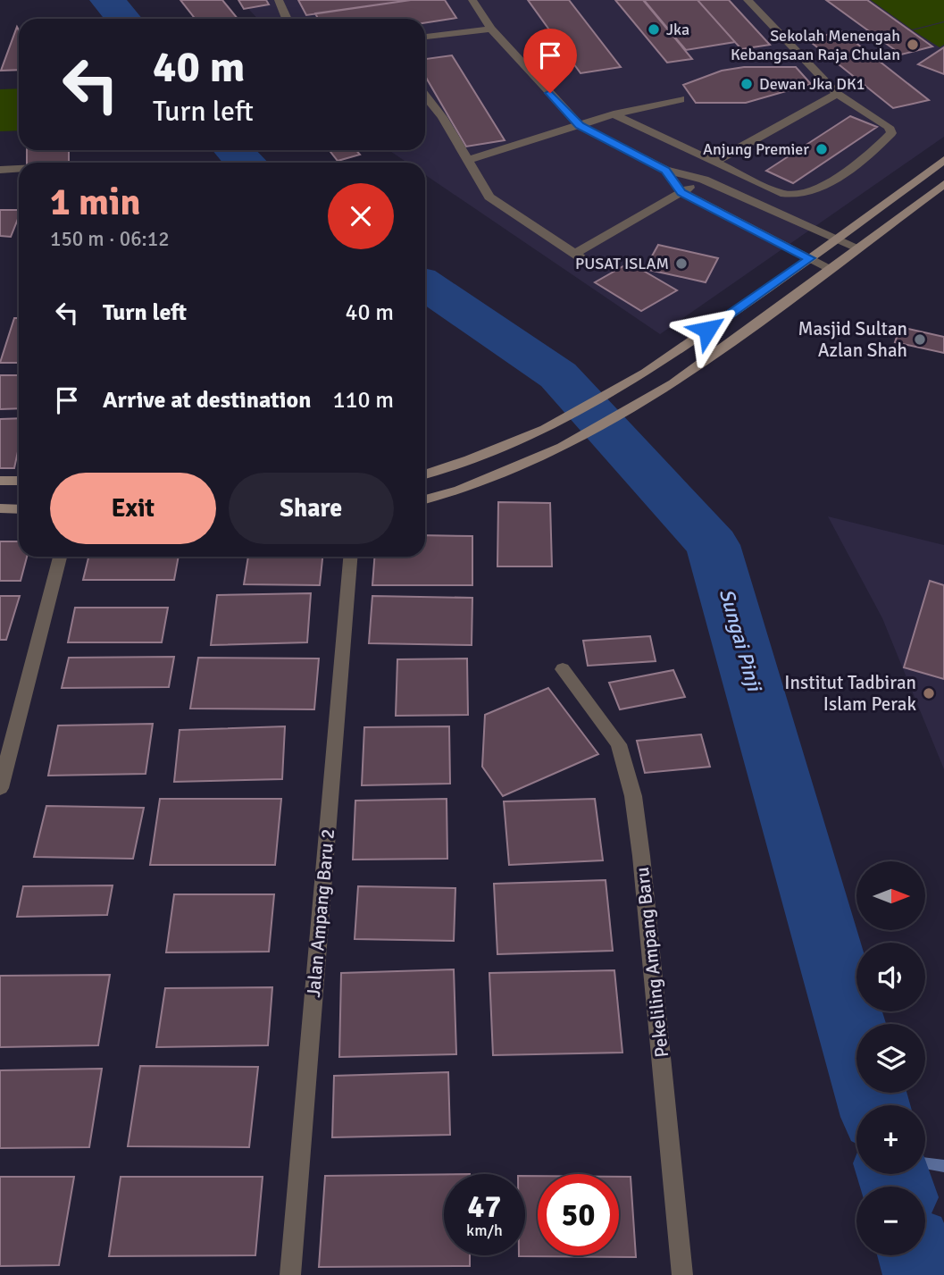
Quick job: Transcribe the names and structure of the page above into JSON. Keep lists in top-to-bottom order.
{
  "streets": {
    "street": ["Jalan Ampang Baru 2", "Pekeliling Ampang Baru"]
  },
  "water": ["Sungai Pinji"],
  "places": [
    "Jka",
    "Sekolah Menengah Kebangsaan Raja Chulan",
    "Dewan Jka DK1",
    "Anjung Premier",
    "PUSAT ISLAM",
    "Masjid Sultan Azlan Shah",
    "Institut Tadbiran Islam Perak"
  ],
  "north": "right",
  "page": {
    "turn": ["40 m", "Turn left"],
    "heading": ["1 min", "150 m · 06:12"],
    "list": [
      {
        "name": "Turn left",
        "value": "40 m"
      },
      {
        "name": "Arrive at destination",
        "value": "110 m"
      }
    ],
    "buttons": ["Exit", "Share"],
    "map_buttons": ["+", "−"],
    "speed": "47 km/h",
    "limit": "50"
  }
}
